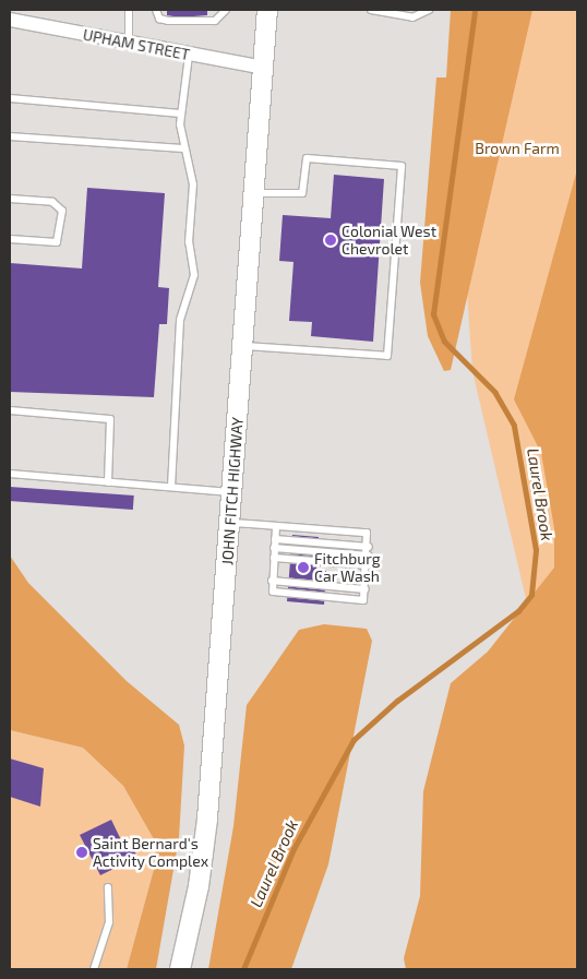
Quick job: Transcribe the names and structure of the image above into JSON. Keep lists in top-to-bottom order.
{
  "streets": {
    "main road": ["JOHN FITCH HIGHWAY"],
    "street": ["UPHAM STREET"]
  },
  "crossings": [
    ["UPHAM STREET", "JOHN FITCH HIGHWAY"]
  ],
  "water": ["Laurel Brook"],
  "parks": ["Brown Farm"],
  "places": ["Colonial West Chevrolet", "Fitchburg Car Wash", "Saint Bernard's Activity Complex"]
}
